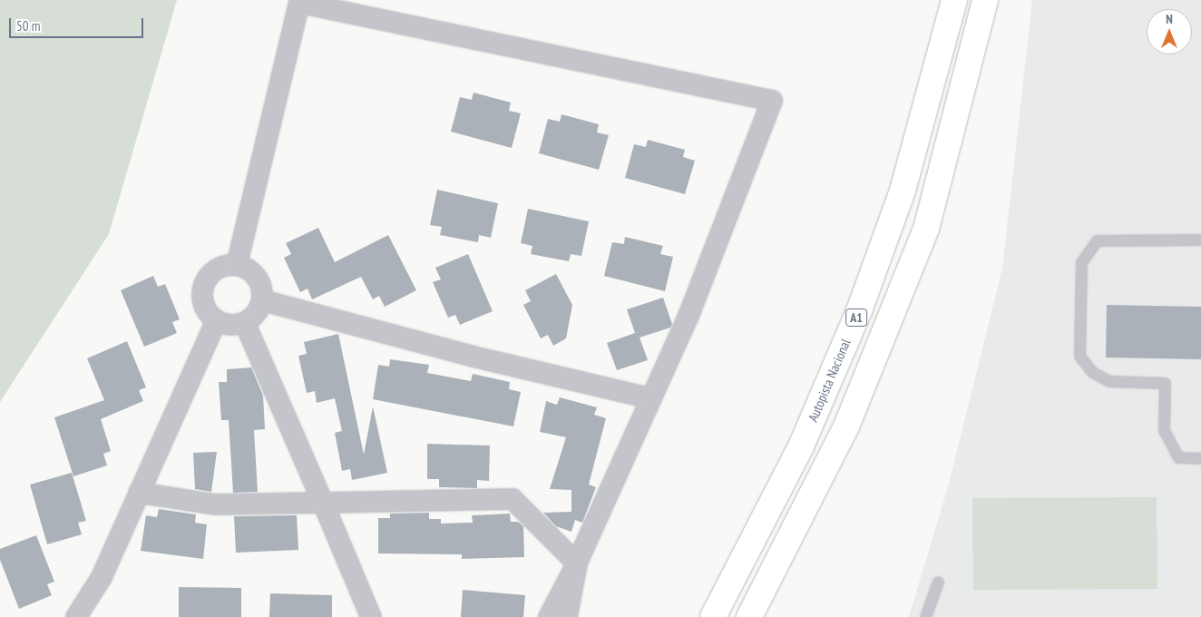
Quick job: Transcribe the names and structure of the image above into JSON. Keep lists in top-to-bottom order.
{
  "streets": {
    "highway": ["A1", "Autopista Nacional"]
  },
  "scale_bar": "50 m",
  "north": "top"
}
